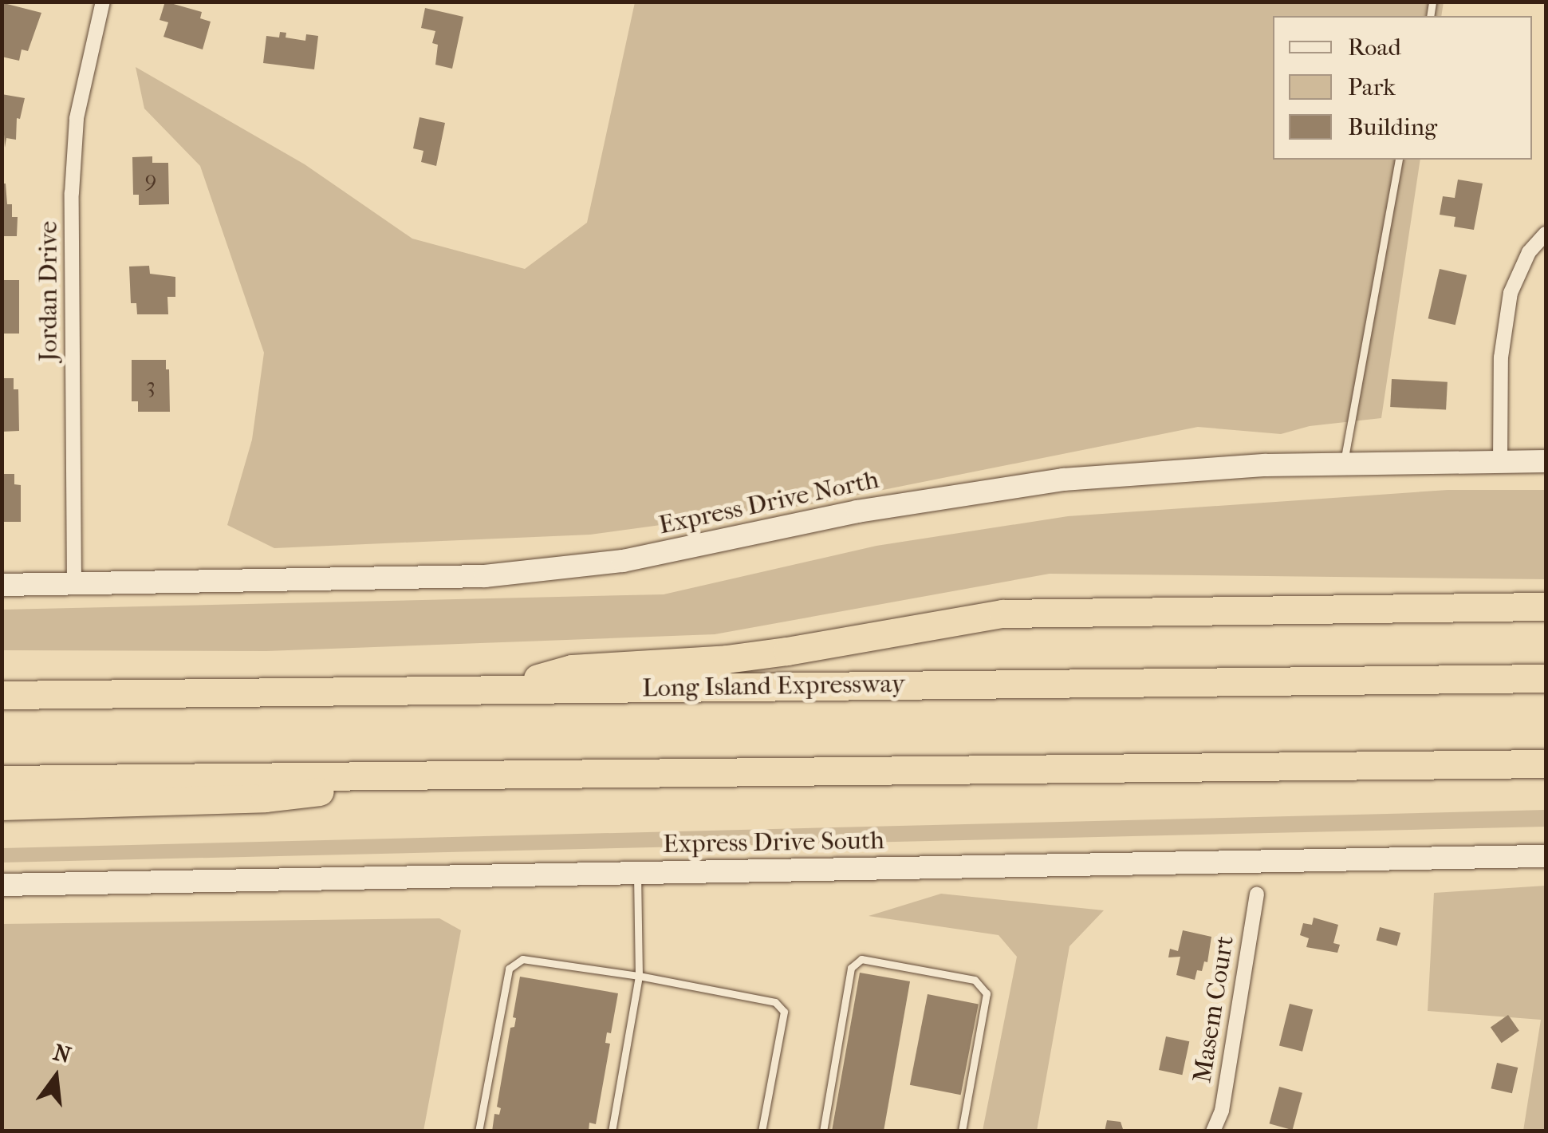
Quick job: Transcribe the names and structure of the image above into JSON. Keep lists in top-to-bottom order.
{
  "streets": {
    "highway": ["Long Island Expressway"],
    "main road": ["Express Drive North", "Express Drive South"],
    "street": ["Jordan Drive", "Masem Court"]
  },
  "crossings": [
    ["Jordan Drive", "Express Drive North"]
  ],
  "house_numbers": ["9", "3"],
  "legend": ["Road", "Park", "Building"],
  "north": "top"
}
